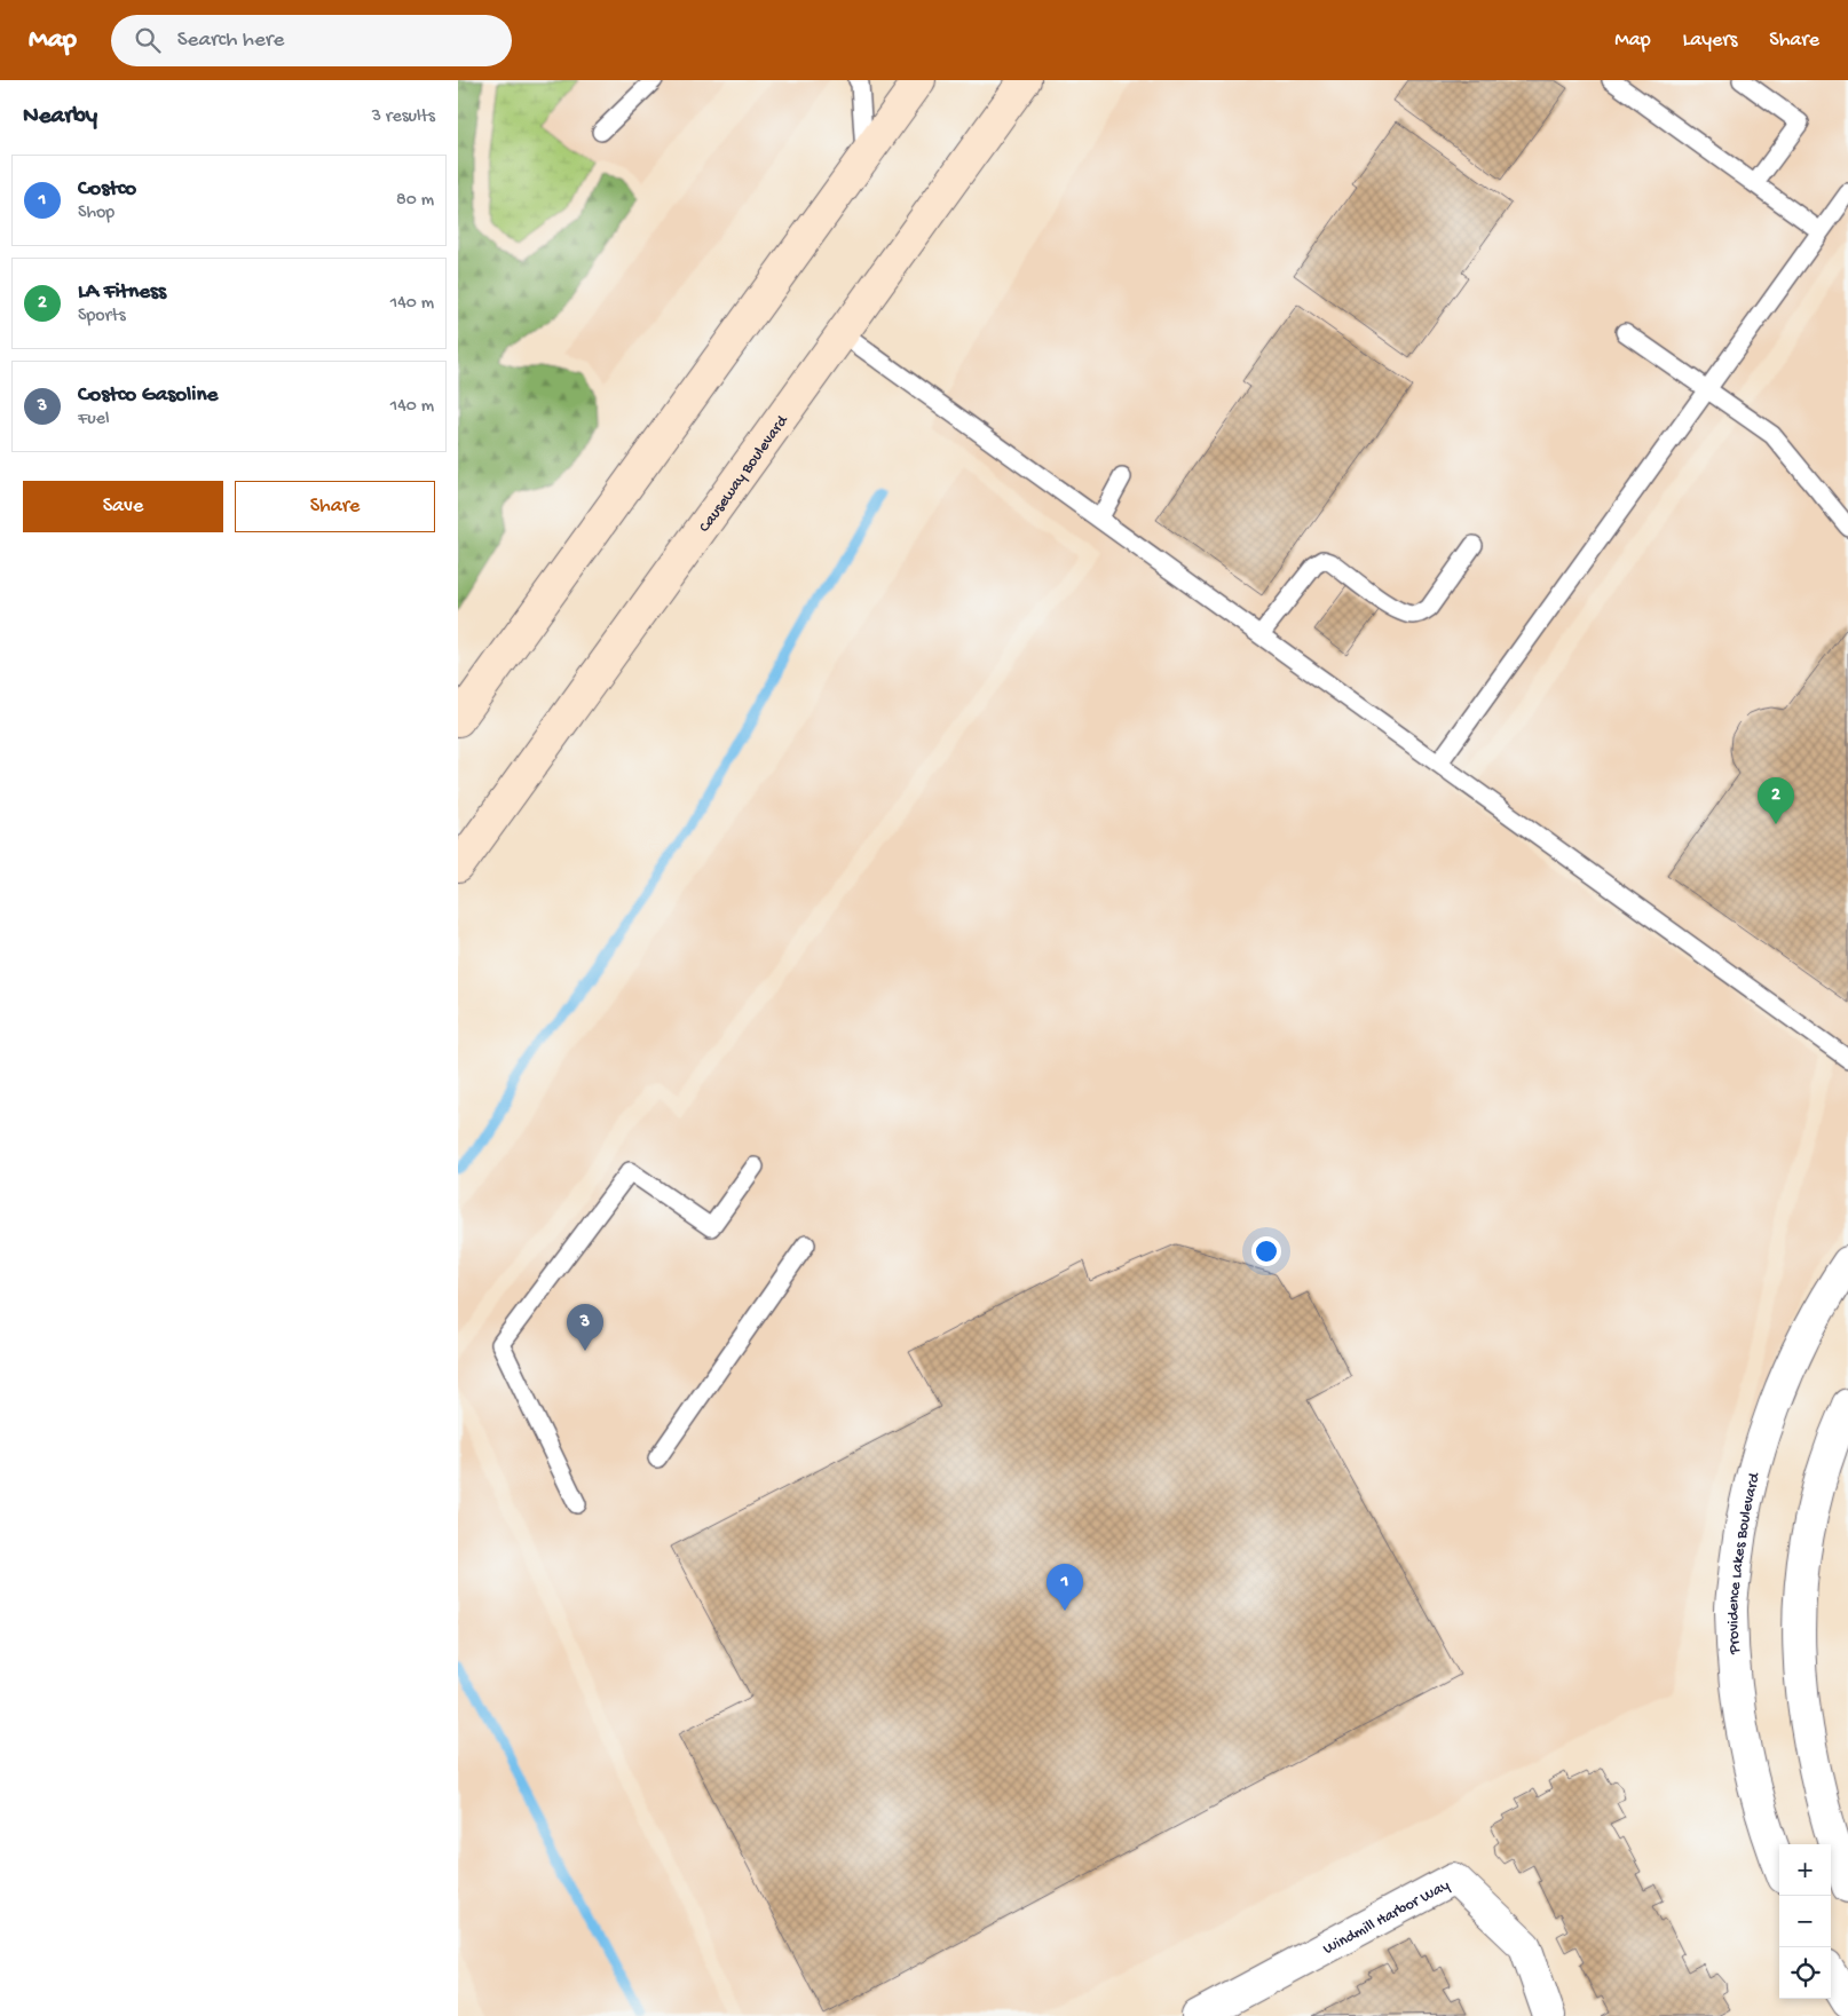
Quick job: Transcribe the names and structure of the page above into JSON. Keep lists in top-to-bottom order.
{
  "streets": {
    "main road": ["Causeway Boulevard"],
    "street": ["Providence Lakes Boulevard", "Windmill Harbor Way"]
  },
  "page": {
    "header": "Map",
    "search": "Search here",
    "nav": ["Map", "Layers", "Share"],
    "heading": ["Nearby", "3 results"],
    "list": [
      {
        "mark": "1",
        "name": "Costco",
        "note": "Shop",
        "value": "80 m"
      },
      {
        "mark": "2",
        "name": "LA Fitness",
        "note": "Sports",
        "value": "140 m"
      },
      {
        "mark": "3",
        "name": "Costco Gasoline",
        "note": "Fuel",
        "value": "140 m"
      }
    ],
    "buttons": ["Save", "Share"],
    "pins": ["2", "3", "1"],
    "map_buttons": ["+", "−"]
  }
}
